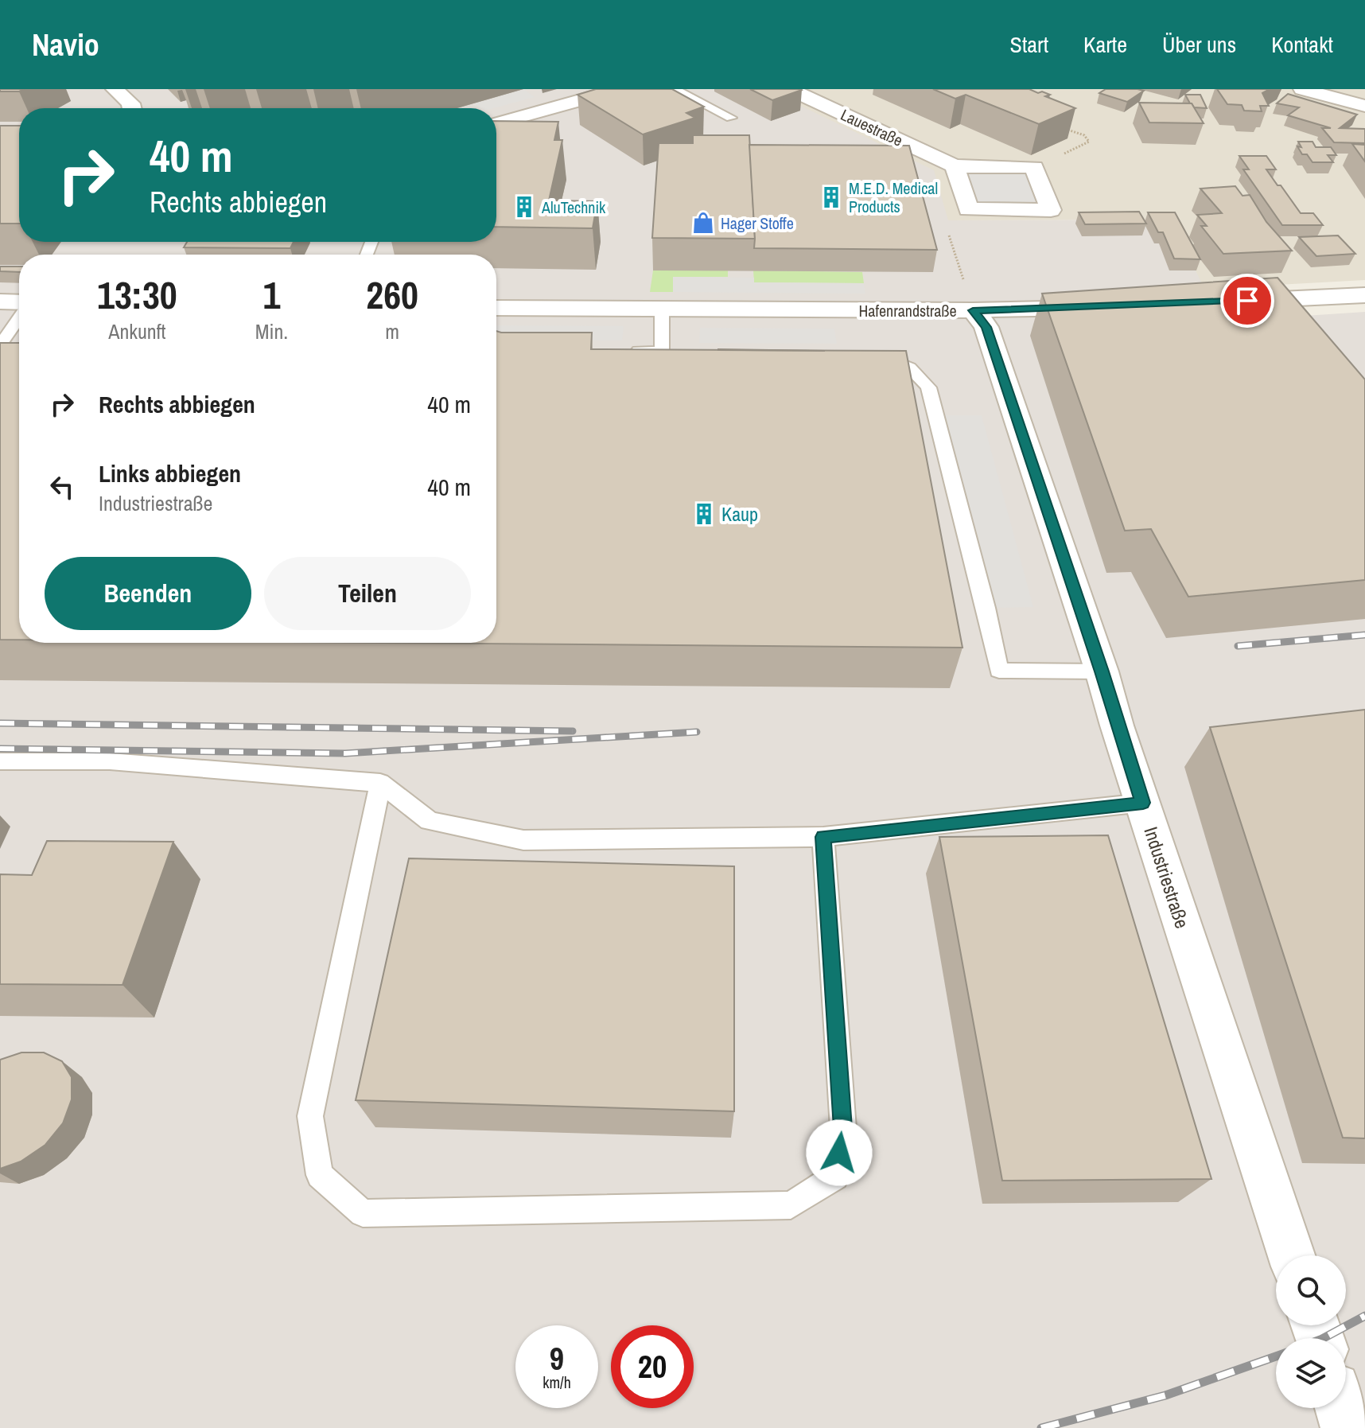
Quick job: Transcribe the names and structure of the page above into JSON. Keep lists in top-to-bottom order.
{
  "streets": {
    "street": ["Lauestraße", "Hafenrandstraße", "Industriestraße"]
  },
  "crossings": [
    ["Hafenrandstraße", "Industriestraße"]
  ],
  "places": {
    "building": ["M.E.D. Medical Products", "AluTechnik", "Kaup"],
    "shop": ["Hager Stoffe"]
  },
  "page": {
    "header": "Navio",
    "nav": [
      "Start",
      "Karte",
      "Über uns",
      "Kontakt"
    ],
    "turn": ["40 m", "Rechts abbiegen"],
    "eta": [
      "13:30",
      "Ankunft",
      "1",
      "Min.",
      "260",
      "m"
    ],
    "list": [
      {
        "name": "Rechts abbiegen",
        "value": "40 m"
      },
      {
        "name": "Links abbiegen",
        "note": "Industriestraße",
        "value": "40 m"
      }
    ],
    "buttons": ["Beenden", "Teilen"],
    "speed": "9 km/h",
    "limit": "20"
  }
}
